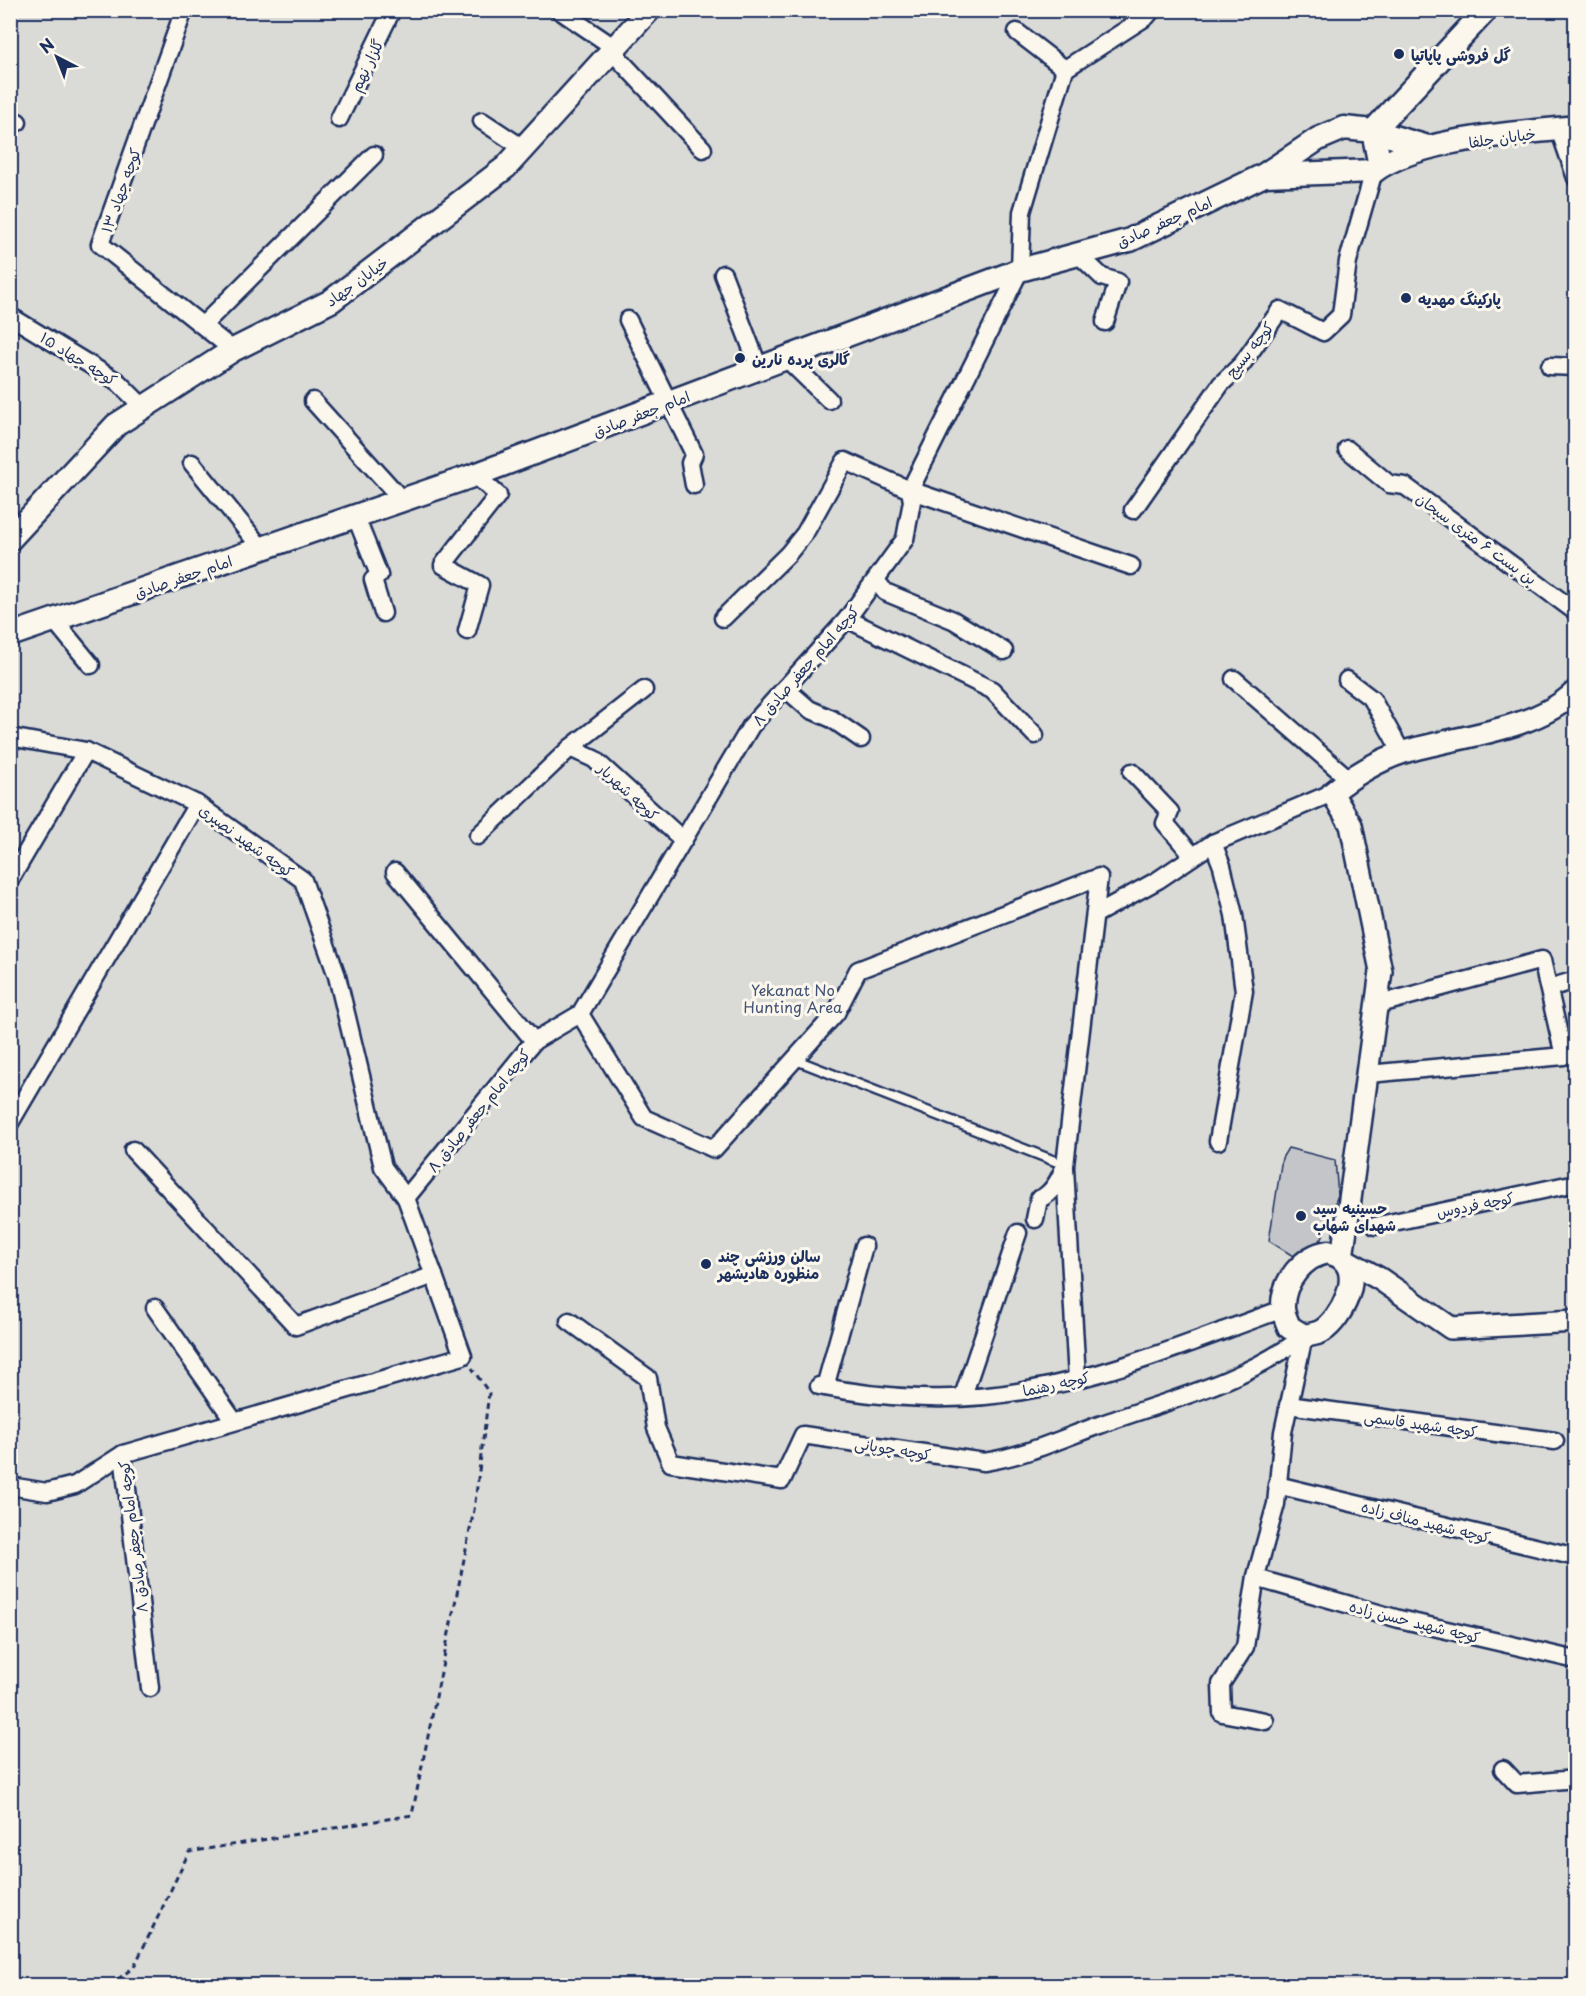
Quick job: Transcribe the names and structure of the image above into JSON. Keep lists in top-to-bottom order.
{
  "streets": {
    "main road": ["خیابان جلفا", "امام جعفر صادق", "خیابان جهاد"],
    "street": [
      "گلزار نهم",
      "کوچه جهاد ۱۳",
      "کوچه بسیج",
      "کوچه جهاد ۱۵",
      "بن بست ۶ متری سبحان",
      "کوچه امام جعفر صادق ۸",
      "کوچه شهریار",
      "کوچه شهید نصیری",
      "کوچه فردوس",
      "کوچه رهنما",
      "کوچه شهید قاسمی",
      "کوچه چوپانی",
      "کوچه شهید مناف زاده",
      "کوچه شهید حسن زاده"
    ]
  },
  "crossings": [
    ["خیابان جلفا", "امام جعفر صادق"],
    ["کوچه جهاد ۱۳", "خیابان جهاد"],
    ["امام جعفر صادق", "کوچه امام جعفر صادق ۸"],
    ["خیابان جهاد", "کوچه جهاد ۱۵"],
    ["کوچه امام جعفر صادق ۸", "کوچه شهریار"],
    ["کوچه امام جعفر صادق ۸", "کوچه شهید نصیری"],
    ["کوچه رهنما", "کوچه چوپانی"]
  ],
  "parks": ["Yekanat No Hunting Area"],
  "places": [
    "گل فروشی پاپاتیا",
    "پارکینگ مهدیه",
    "گالری پرده نارین",
    "حسینیه سید شهدای شهاب",
    "سالن ورزشی چند منظوره هادیشهر"
  ],
  "north": "top left"
}
